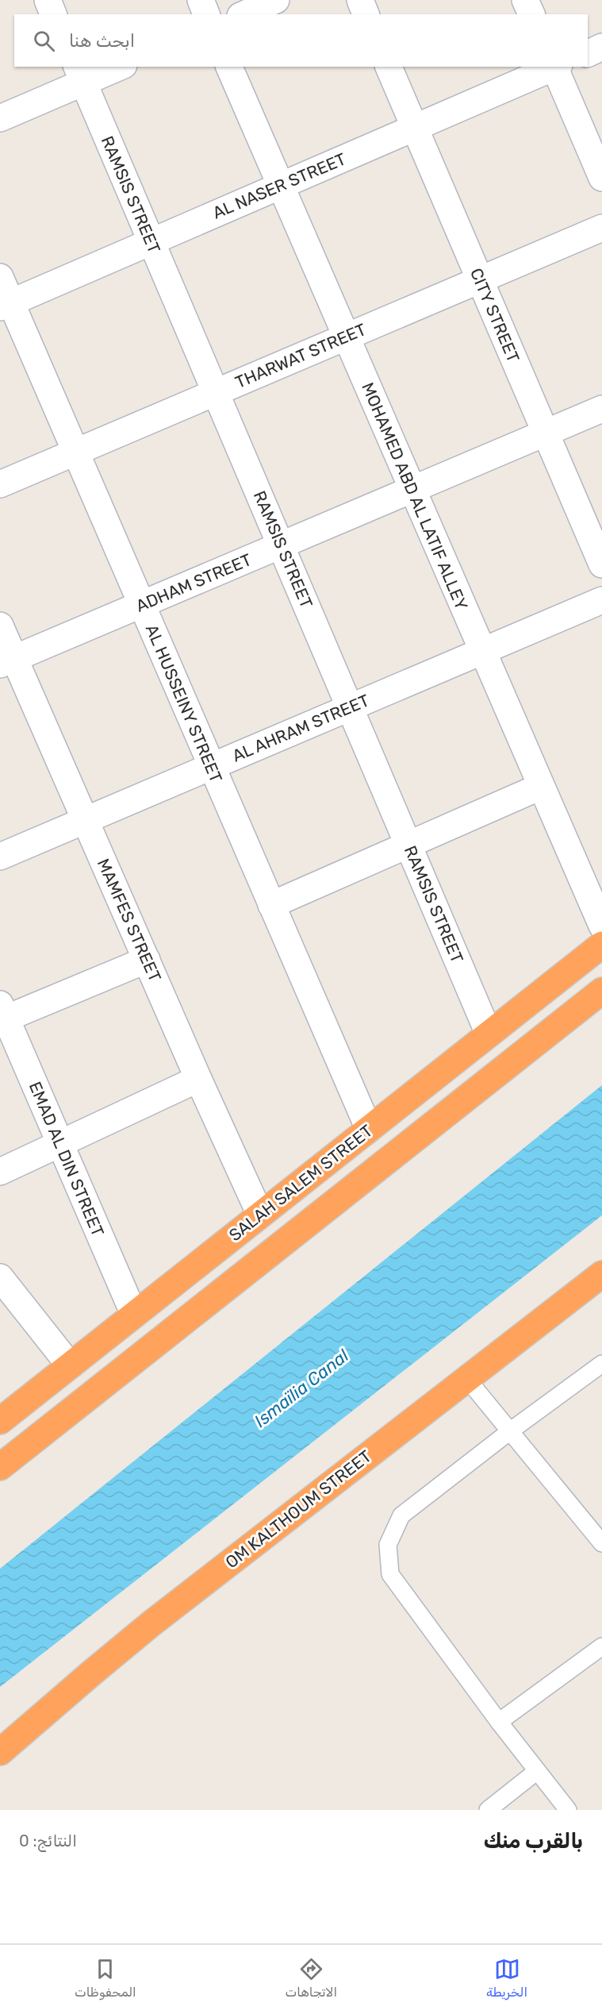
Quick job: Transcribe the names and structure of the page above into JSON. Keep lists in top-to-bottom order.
{
  "streets": {
    "highway": ["SALAH SALEM STREET", "OM KALTHOUM STREET"],
    "street": [
      "AL NASER STREET",
      "RAMSIS STREET",
      "CITY STREET",
      "THARWAT STREET",
      "MOHAMED ABD AL LATIF ALLEY",
      "ADHAM STREET",
      "AL HUSSEINY STREET",
      "AL AHRAM STREET",
      "MAMFES STREET",
      "EMAD AL DIN STREET"
    ]
  },
  "crossings": [
    ["AL NASER STREET", "RAMSIS STREET"],
    ["AL NASER STREET", "CITY STREET"],
    ["AL NASER STREET", "MOHAMED ABD AL LATIF ALLEY"],
    ["AL NASER STREET", "AL HUSSEINY STREET"],
    ["RAMSIS STREET", "THARWAT STREET"],
    ["RAMSIS STREET", "ADHAM STREET"],
    ["RAMSIS STREET", "AL AHRAM STREET"],
    ["RAMSIS STREET", "SALAH SALEM STREET"],
    ["CITY STREET", "THARWAT STREET"],
    ["CITY STREET", "ADHAM STREET"],
    ["THARWAT STREET", "MOHAMED ABD AL LATIF ALLEY"],
    ["THARWAT STREET", "AL HUSSEINY STREET"],
    ["MOHAMED ABD AL LATIF ALLEY", "ADHAM STREET"],
    ["MOHAMED ABD AL LATIF ALLEY", "AL AHRAM STREET"],
    ["ADHAM STREET", "AL HUSSEINY STREET"],
    ["ADHAM STREET", "MAMFES STREET"],
    ["AL HUSSEINY STREET", "AL AHRAM STREET"],
    ["AL HUSSEINY STREET", "SALAH SALEM STREET"],
    ["AL AHRAM STREET", "MAMFES STREET"],
    ["MAMFES STREET", "SALAH SALEM STREET"],
    ["EMAD AL DIN STREET", "SALAH SALEM STREET"]
  ],
  "water": ["Ismaïlia Canal"],
  "page": {
    "search": "ابحث هنا",
    "heading": ["بالقرب منك", "النتائج: 0"],
    "nav": ["الخريطة", "الاتجاهات", "المحفوظات"]
  }
}
